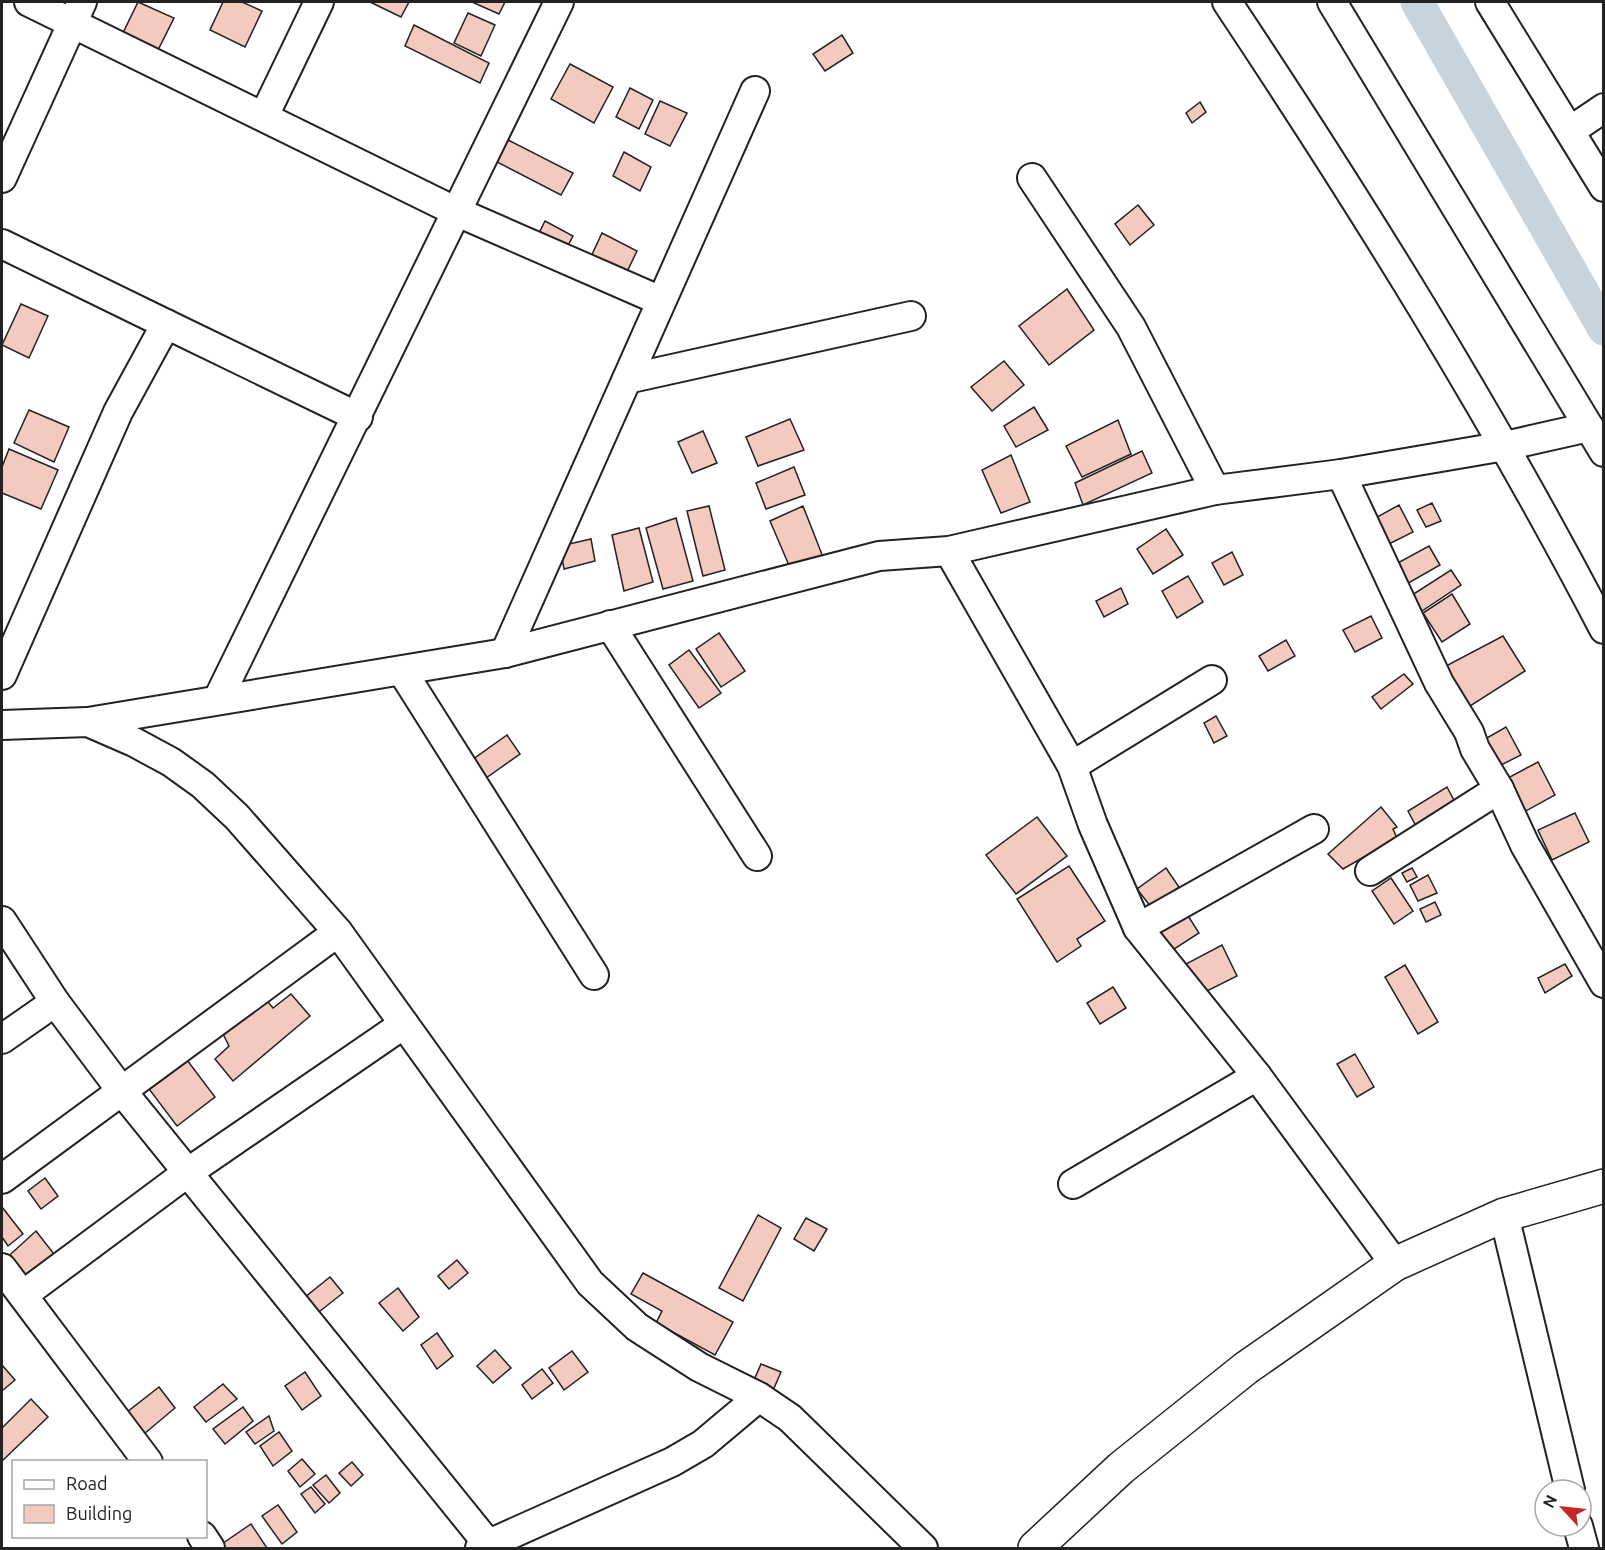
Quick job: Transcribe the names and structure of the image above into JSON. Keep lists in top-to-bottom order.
{
  "legend": ["Road", "Building"],
  "north": "top left"
}
